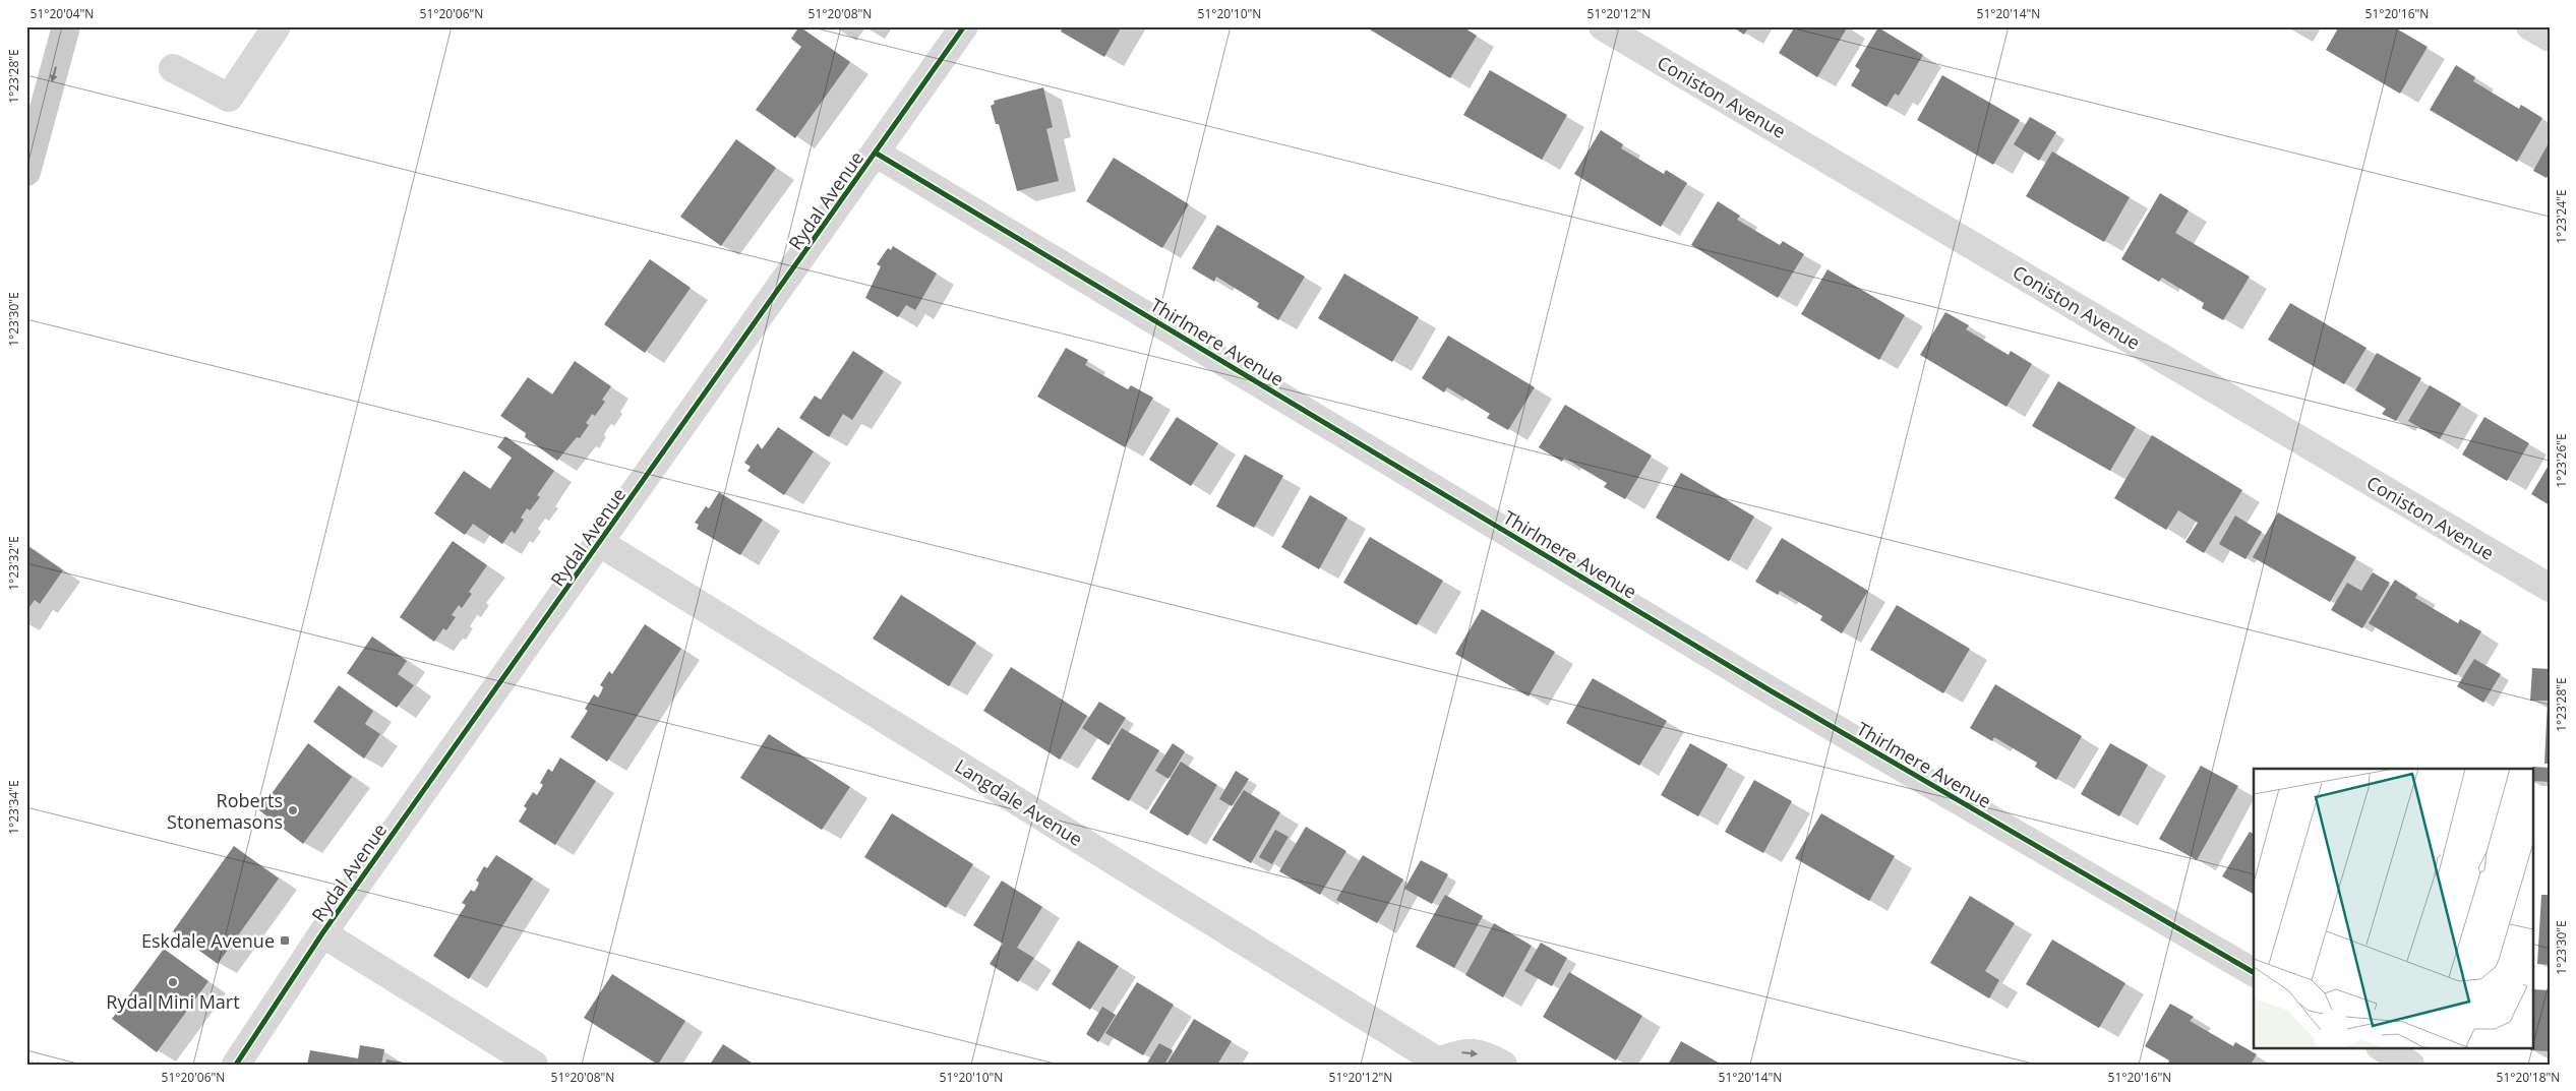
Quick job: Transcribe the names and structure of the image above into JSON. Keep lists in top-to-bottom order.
{
  "streets": {
    "street": [
      "Coniston Avenue",
      "Rydal Avenue",
      "Thirlmere Avenue",
      "Langdale Avenue"
    ]
  },
  "crossings": [
    ["Rydal Avenue", "Thirlmere Avenue"],
    ["Rydal Avenue", "Langdale Avenue"]
  ],
  "places": {
    "other": ["Roberts Stonemasons", "Rydal Mini Mart"],
    "transit": ["Eskdale Avenue"]
  },
  "coordinates": [
    "51°20'04\"N",
    "51°20'06\"N",
    "51°20'08\"N",
    "51°20'10\"N",
    "51°20'12\"N",
    "51°20'14\"N",
    "51°20'16\"N",
    "1°23'28\"E",
    "1°23'24\"E",
    "1°23'30\"E",
    "1°23'26\"E",
    "1°23'32\"E",
    "1°23'34\"E",
    "51°20'18\"N"
  ]
}
